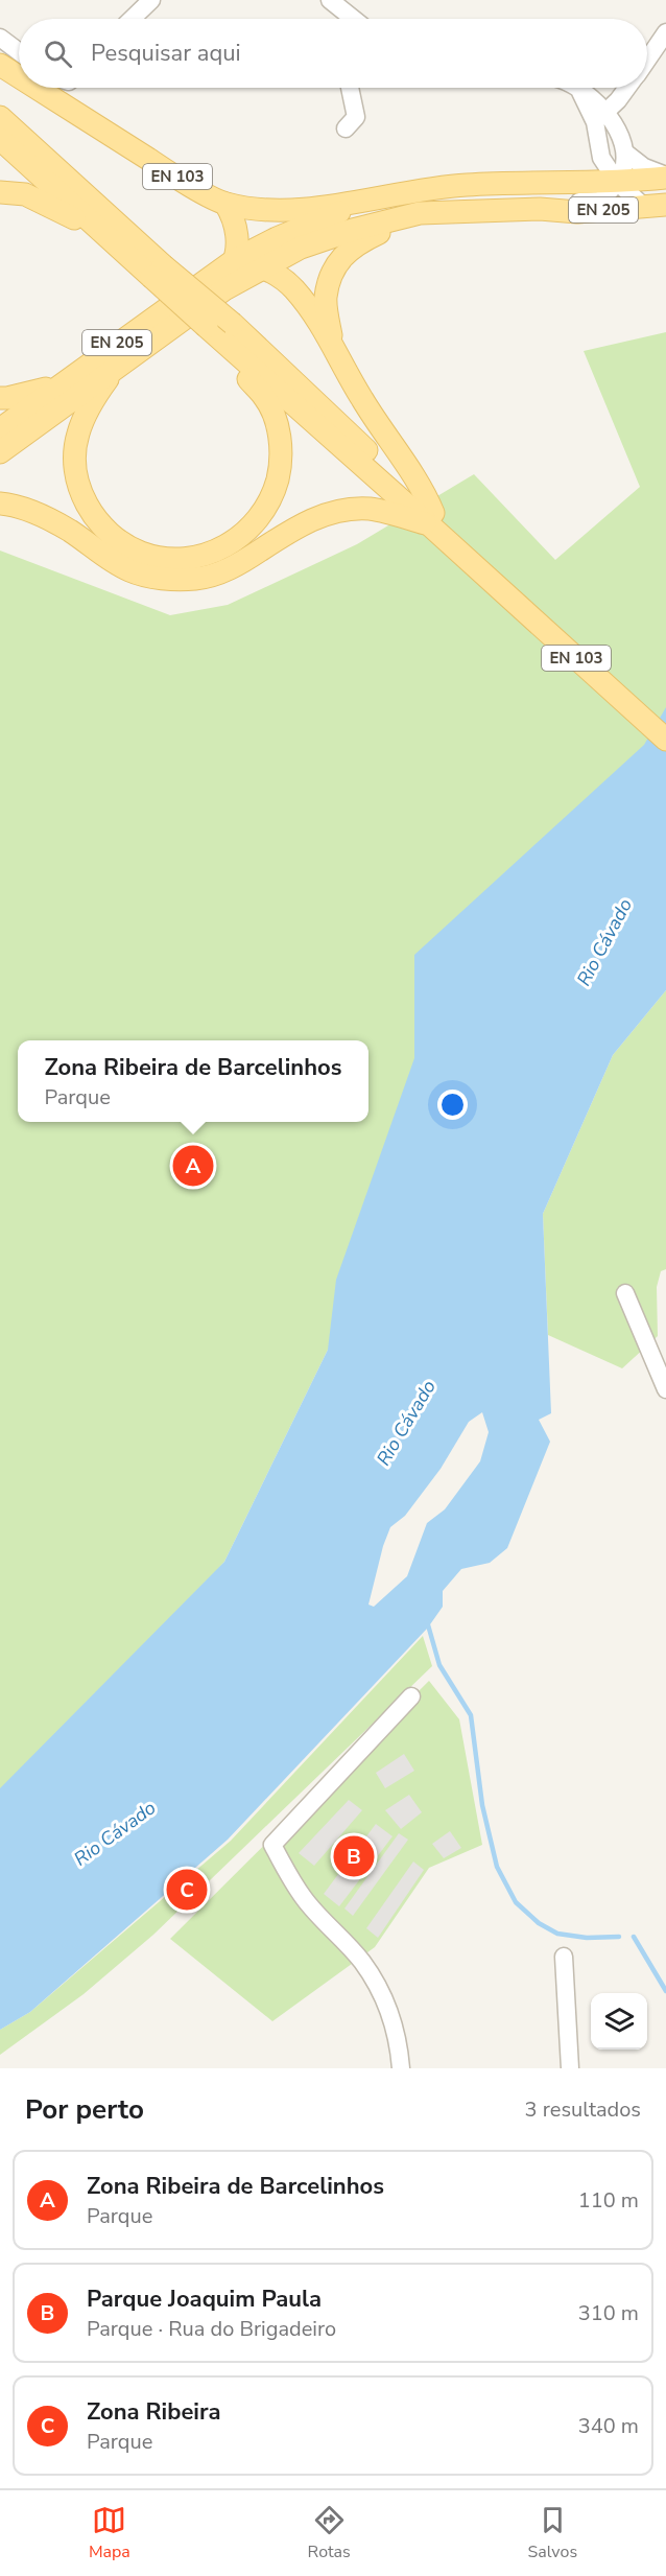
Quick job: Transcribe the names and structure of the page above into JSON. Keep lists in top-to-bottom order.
{
  "streets": {
    "main road": ["EN 103", "EN 205"]
  },
  "crossings": [
    ["EN 103", "EN 205"]
  ],
  "water": ["Rio Cávado"],
  "page": {
    "search": "Pesquisar aqui",
    "popup": ["Zona Ribeira de Barcelinhos", "Parque"],
    "pins": ["A", "B", "C"],
    "heading": ["Por perto", "3 resultados"],
    "list": [
      {
        "mark": "A",
        "name": "Zona Ribeira de Barcelinhos",
        "note": "Parque",
        "value": "110 m"
      },
      {
        "mark": "B",
        "name": "Parque Joaquim Paula",
        "note": "Parque · Rua do Brigadeiro",
        "value": "310 m"
      },
      {
        "mark": "C",
        "name": "Zona Ribeira",
        "note": "Parque",
        "value": "340 m"
      }
    ],
    "nav": ["Mapa", "Rotas", "Salvos"]
  }
}
